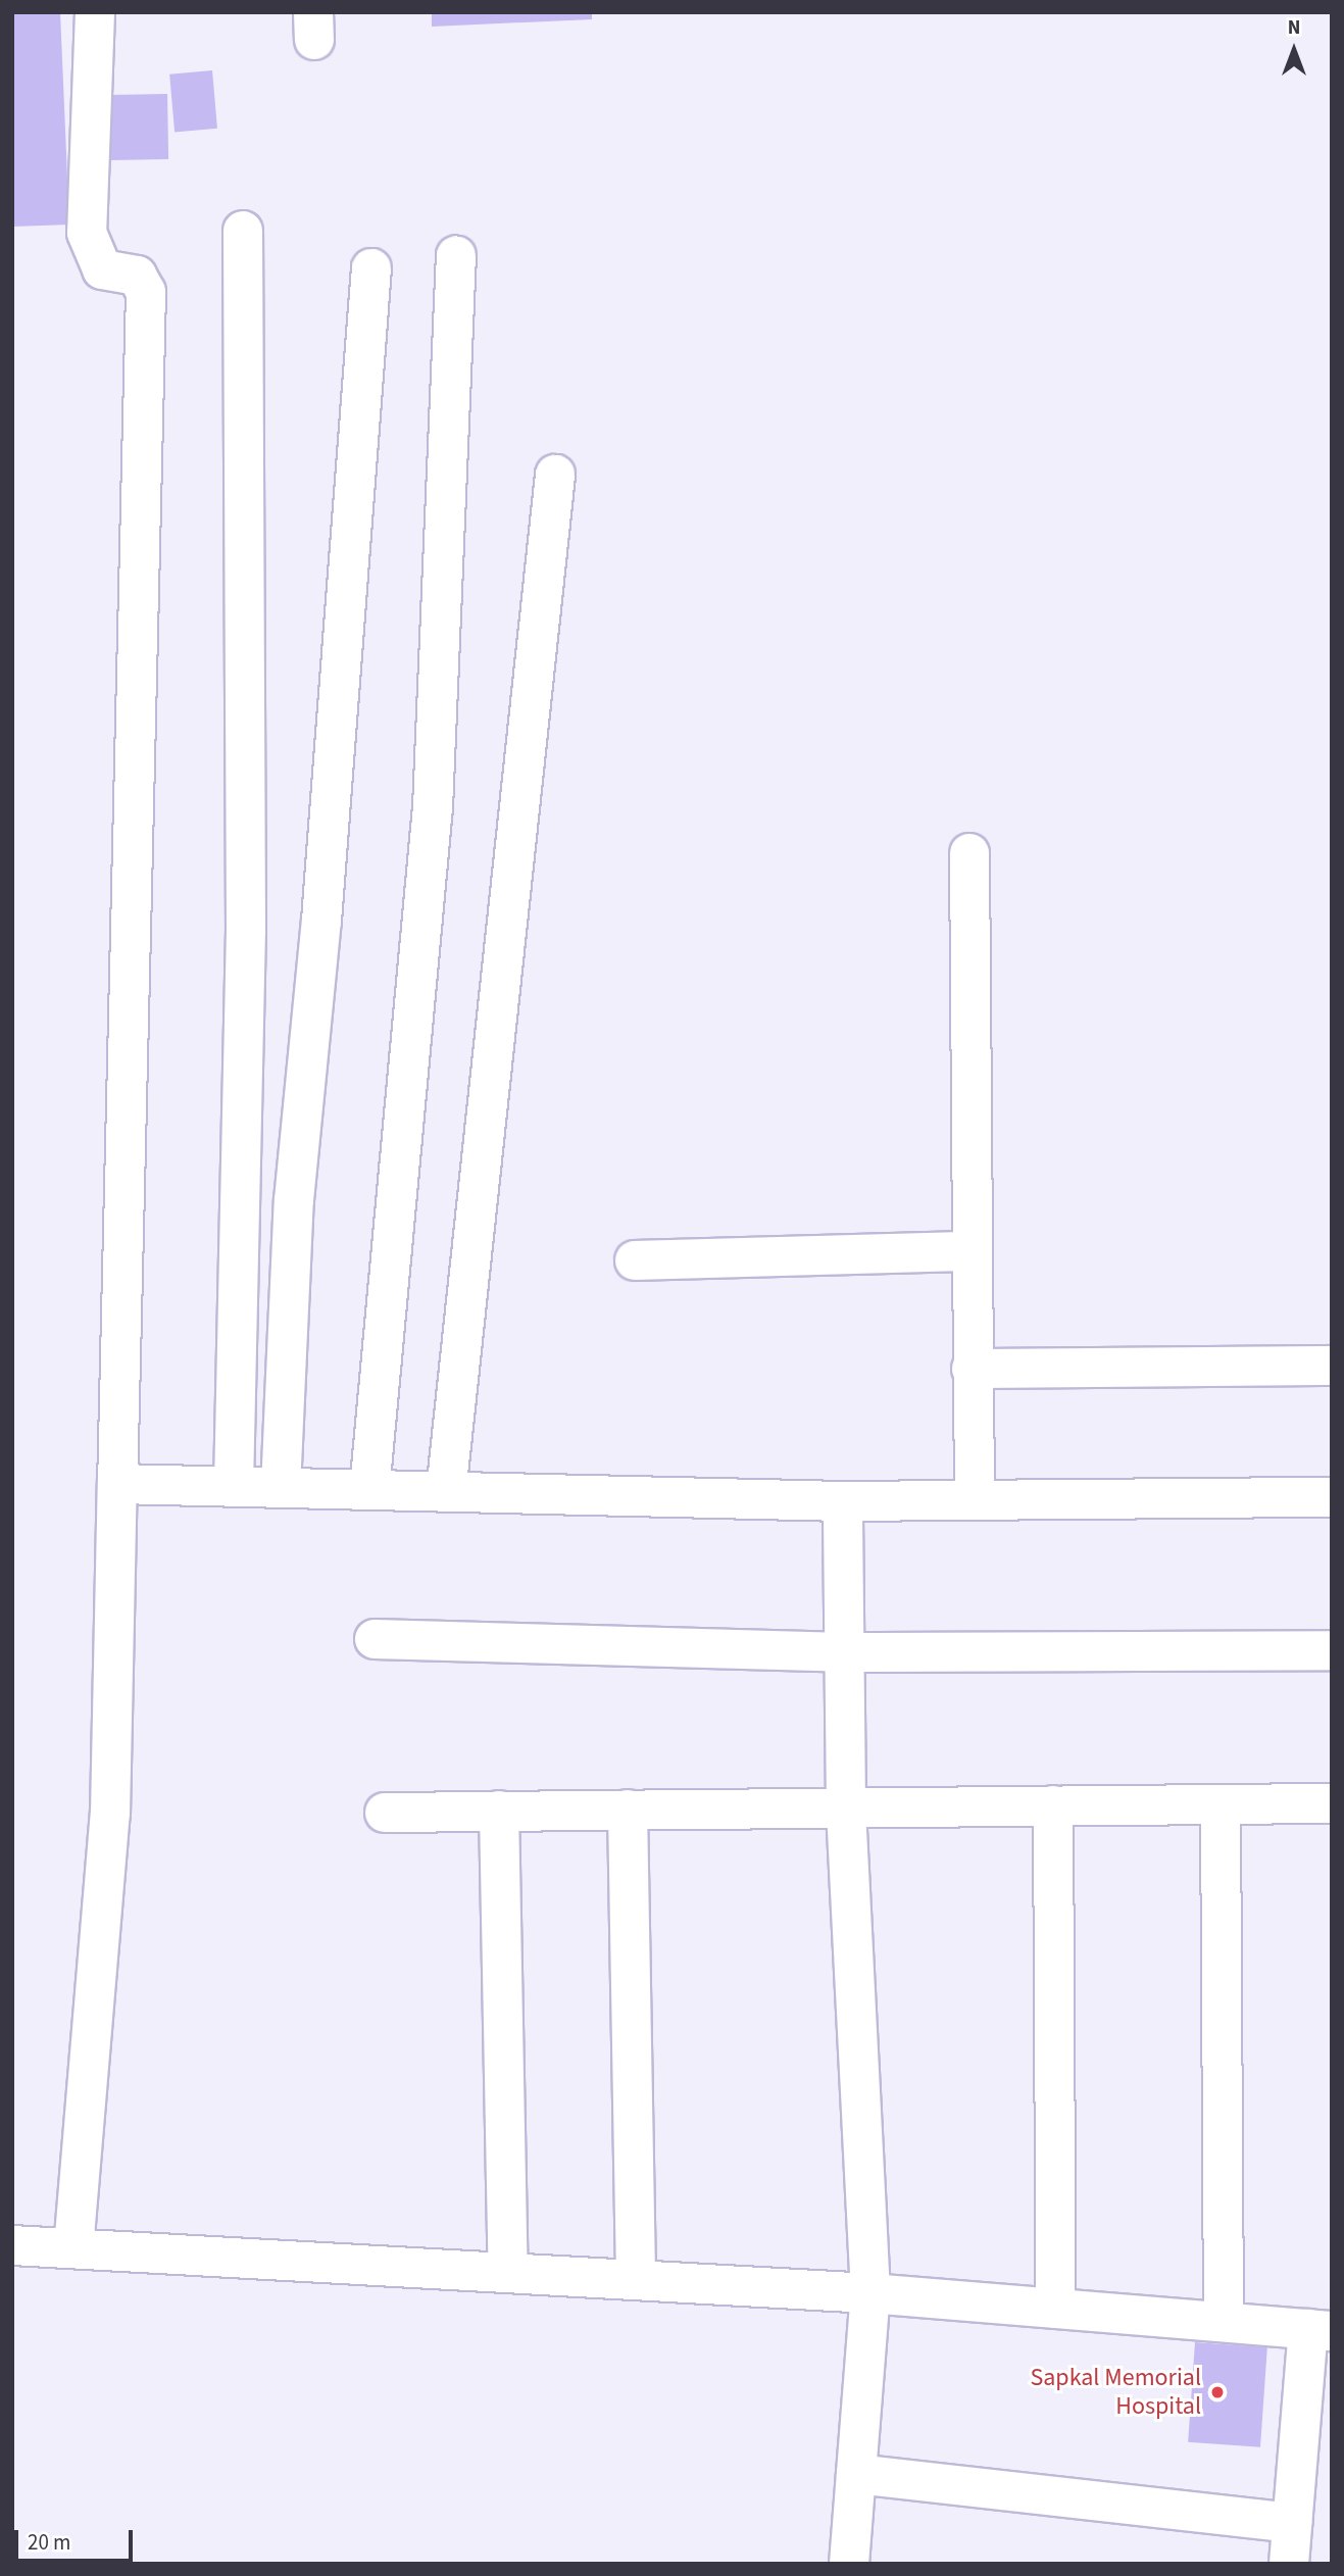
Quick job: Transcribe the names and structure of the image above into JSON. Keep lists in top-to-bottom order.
{
  "places": ["Sapkal Memorial Hospital"],
  "scale_bar": "20 m",
  "north": "top"
}
